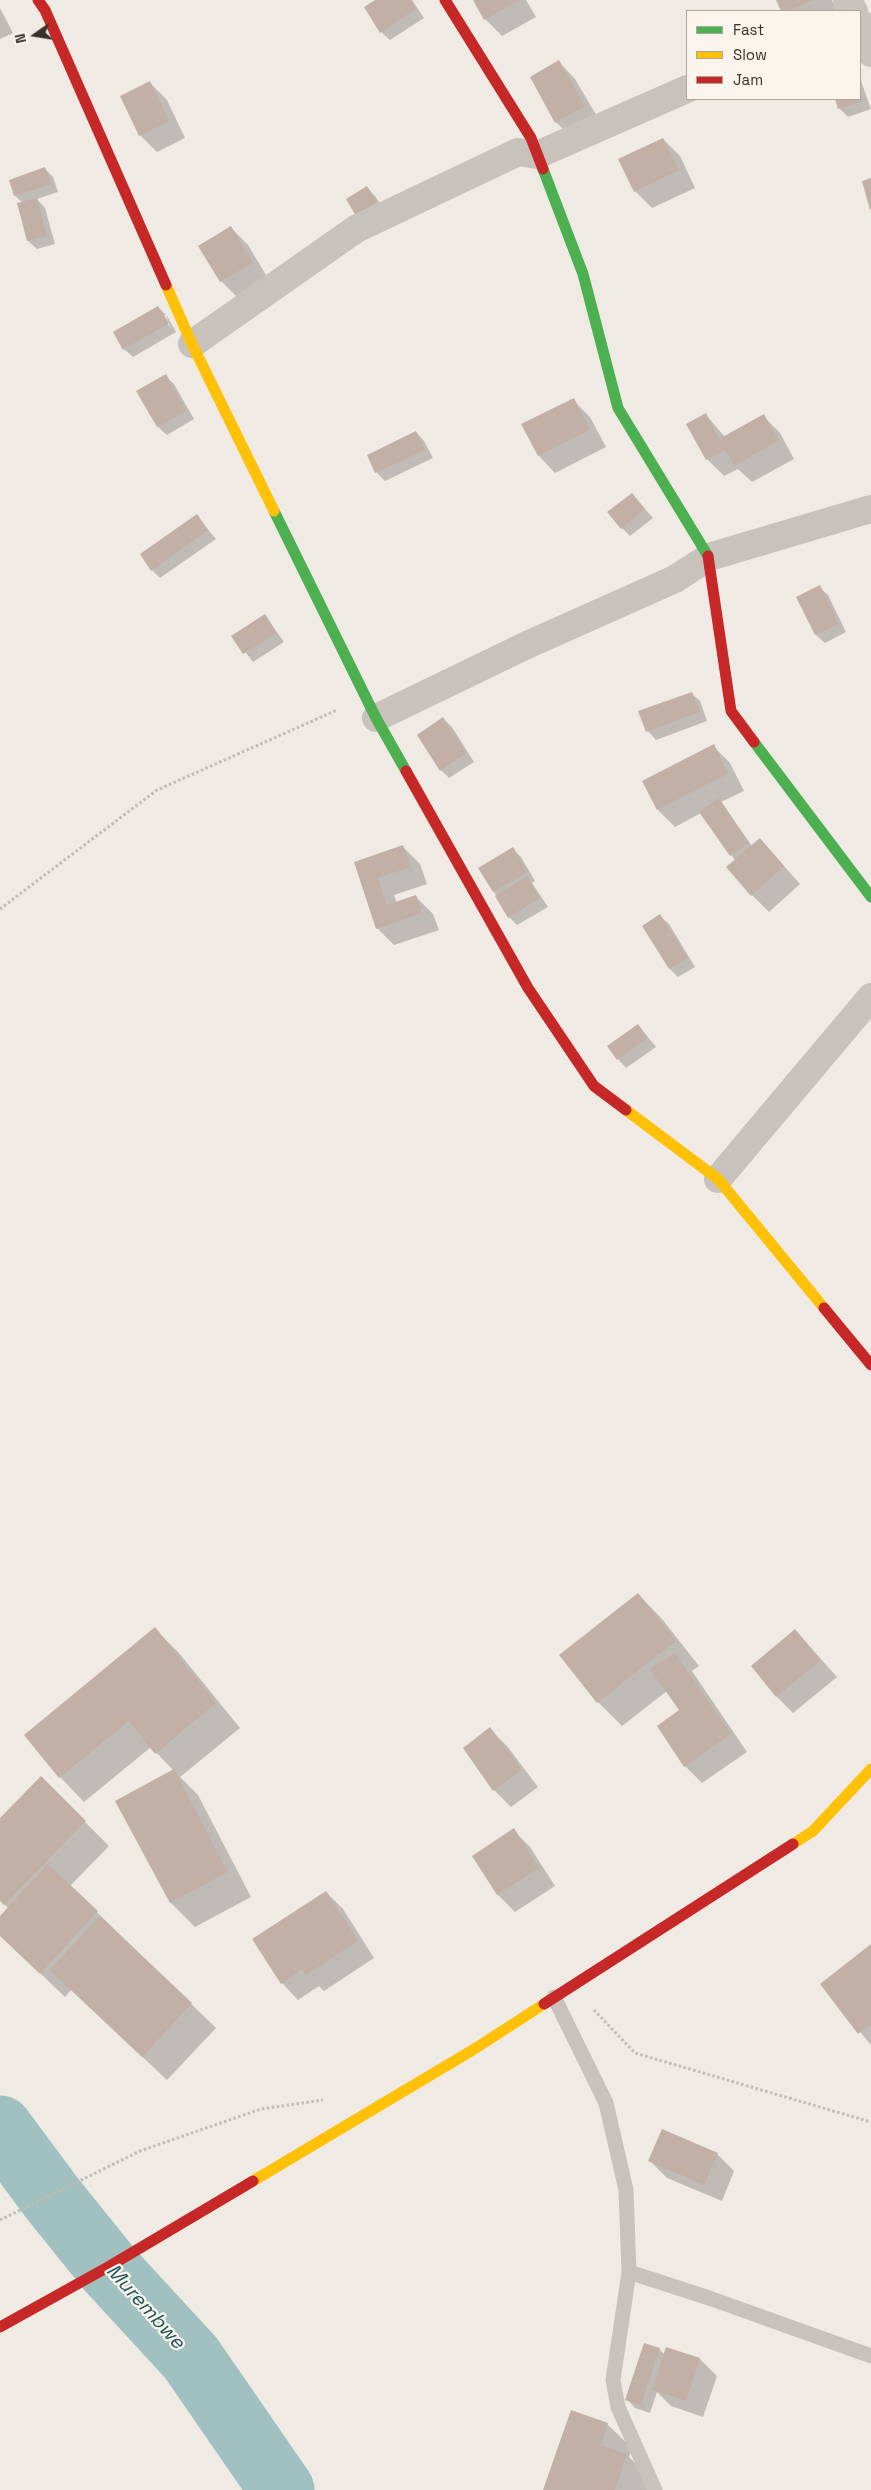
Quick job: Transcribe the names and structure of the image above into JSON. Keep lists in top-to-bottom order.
{
  "water": ["Murembwe"],
  "legend": ["Fast", "Slow", "Jam"],
  "north": "left"
}
